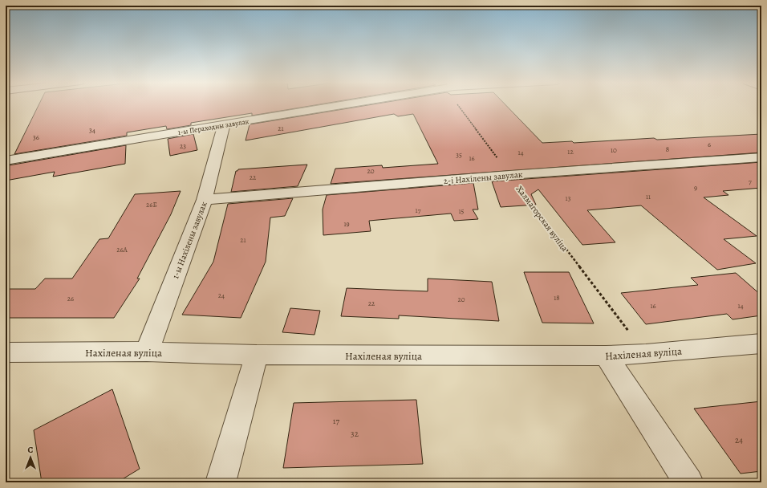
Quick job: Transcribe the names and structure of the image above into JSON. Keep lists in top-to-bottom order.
{
  "streets": {
    "street": [
      "1-ы Пераходны завулак",
      "2-і Нахілены завулак",
      "1-ы Нахілены завулак",
      "Нахіленая вуліца"
    ],
    "path": ["Халмагорская вуліца"]
  },
  "crossings": [
    ["1-ы Пераходны завулак", "1-ы Нахілены завулак"],
    ["2-і Нахілены завулак", "Халмагорская вуліца"],
    ["2-і Нахілены завулак", "1-ы Нахілены завулак"],
    ["Халмагорская вуліца", "Нахіленая вуліца"],
    ["1-ы Нахілены завулак", "Нахіленая вуліца"]
  ],
  "house_numbers": [
    "21",
    "34",
    "36",
    "6",
    "23",
    "8",
    "10",
    "12",
    "14",
    "35",
    "16",
    "20",
    "22",
    "7",
    "9",
    "11",
    "13",
    "26Б",
    "17",
    "15",
    "19",
    "21",
    "26А",
    "24",
    "18",
    "26",
    "20",
    "22",
    "16",
    "14",
    "17",
    "32",
    "24"
  ],
  "north": "top"
}
